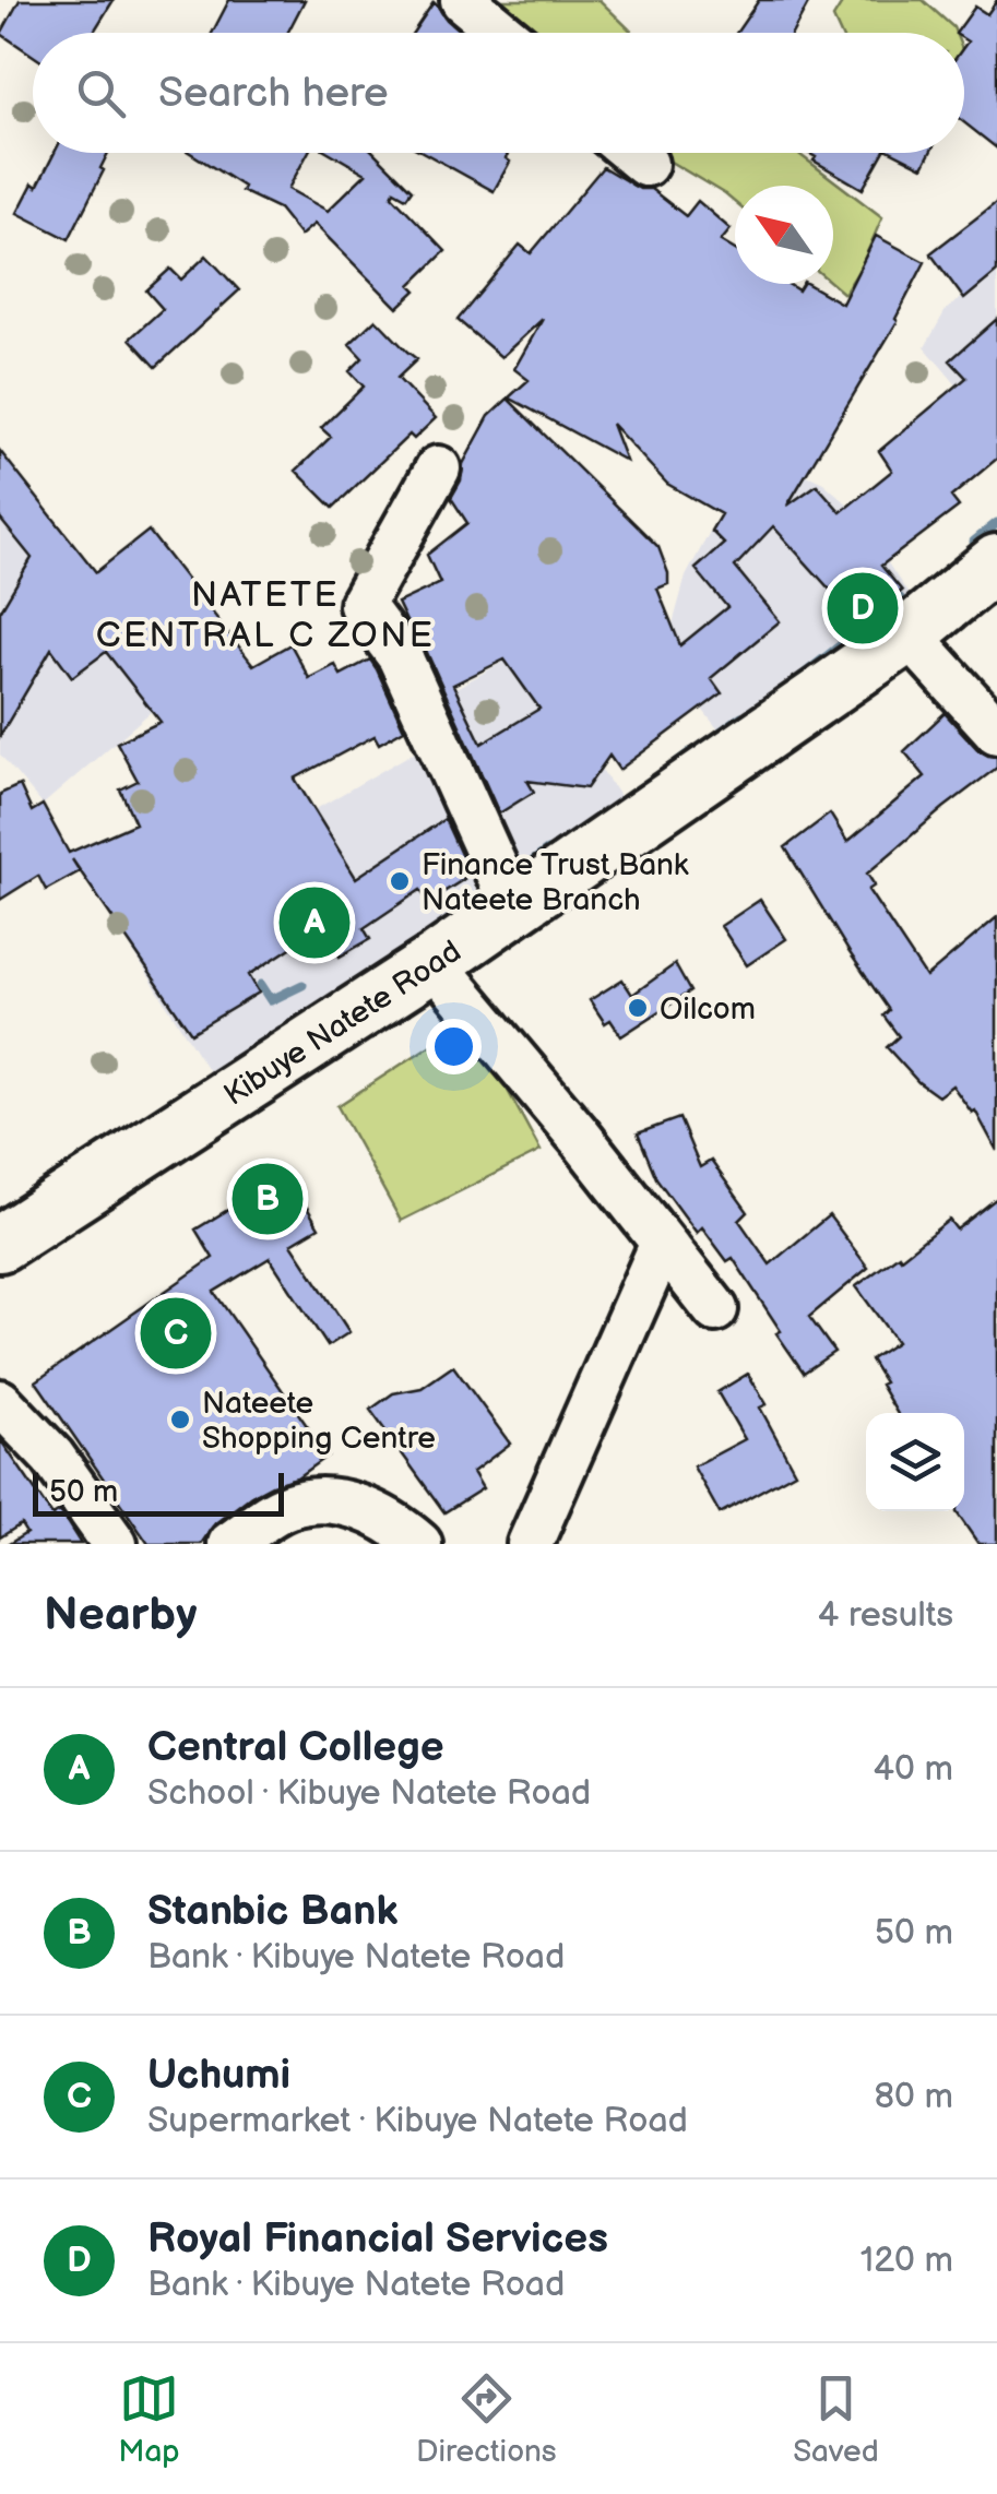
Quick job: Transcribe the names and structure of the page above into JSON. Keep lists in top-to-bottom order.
{
  "streets": {
    "main road": ["Kibuye Natete Road"]
  },
  "districts": ["NATETE CENTRAL C ZONE"],
  "places": ["Finance Trust Bank Nateete Branch", "Oilcom", "Nateete Shopping Centre"],
  "scale_bar": "50 m",
  "north": "top left",
  "page": {
    "search": "Search here",
    "pins": [
      "D",
      "A",
      "B",
      "C"
    ],
    "scale": "50 m",
    "heading": ["Nearby", "4 results"],
    "list": [
      {
        "mark": "A",
        "name": "Central College",
        "note": "School · Kibuye Natete Road",
        "value": "40 m"
      },
      {
        "mark": "B",
        "name": "Stanbic Bank",
        "note": "Bank · Kibuye Natete Road",
        "value": "50 m"
      },
      {
        "mark": "C",
        "name": "Uchumi",
        "note": "Supermarket · Kibuye Natete Road",
        "value": "80 m"
      },
      {
        "mark": "D",
        "name": "Royal Financial Services",
        "note": "Bank · Kibuye Natete Road",
        "value": "120 m"
      }
    ],
    "nav": ["Map", "Directions", "Saved"]
  }
}
